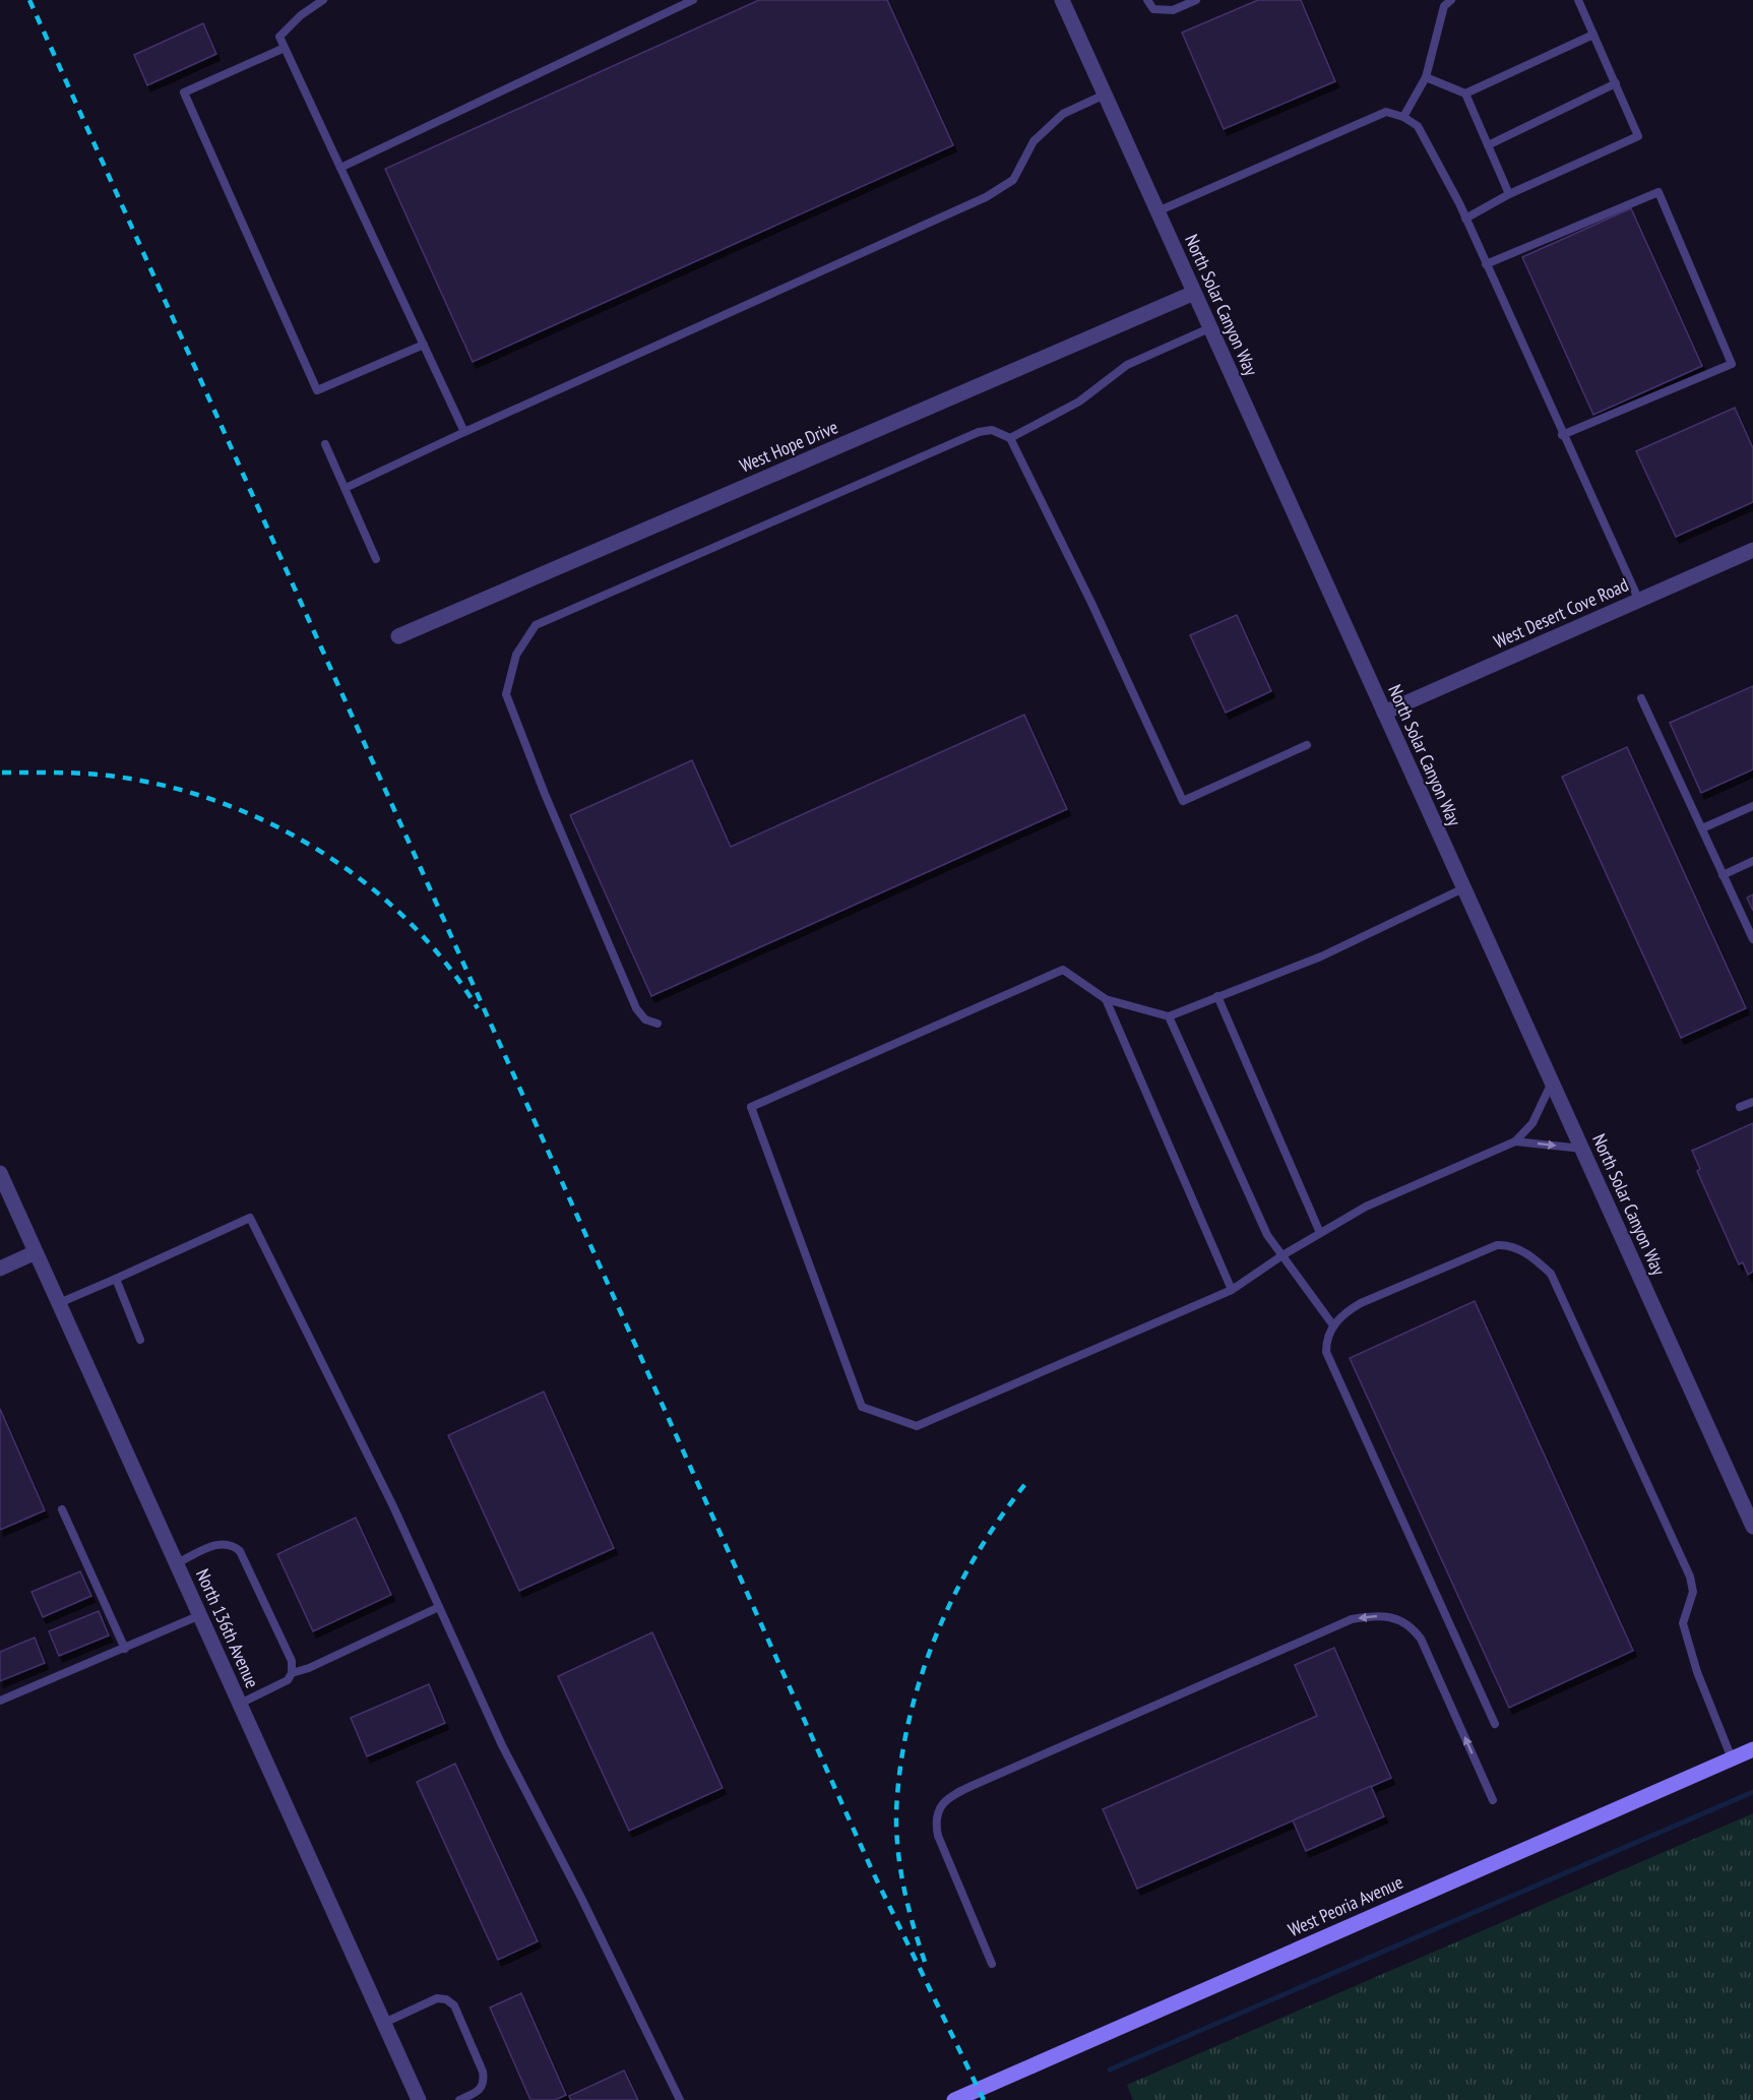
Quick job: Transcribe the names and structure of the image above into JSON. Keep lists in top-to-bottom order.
{
  "streets": {
    "main road": ["West Peoria Avenue"],
    "street": [
      "North Solar Canyon Way",
      "West Hope Drive",
      "West Desert Cove Road",
      "North 136th Avenue"
    ]
  },
  "crossings": [
    ["North Solar Canyon Way", "West Hope Drive"],
    ["North Solar Canyon Way", "West Desert Cove Road"]
  ]
}
